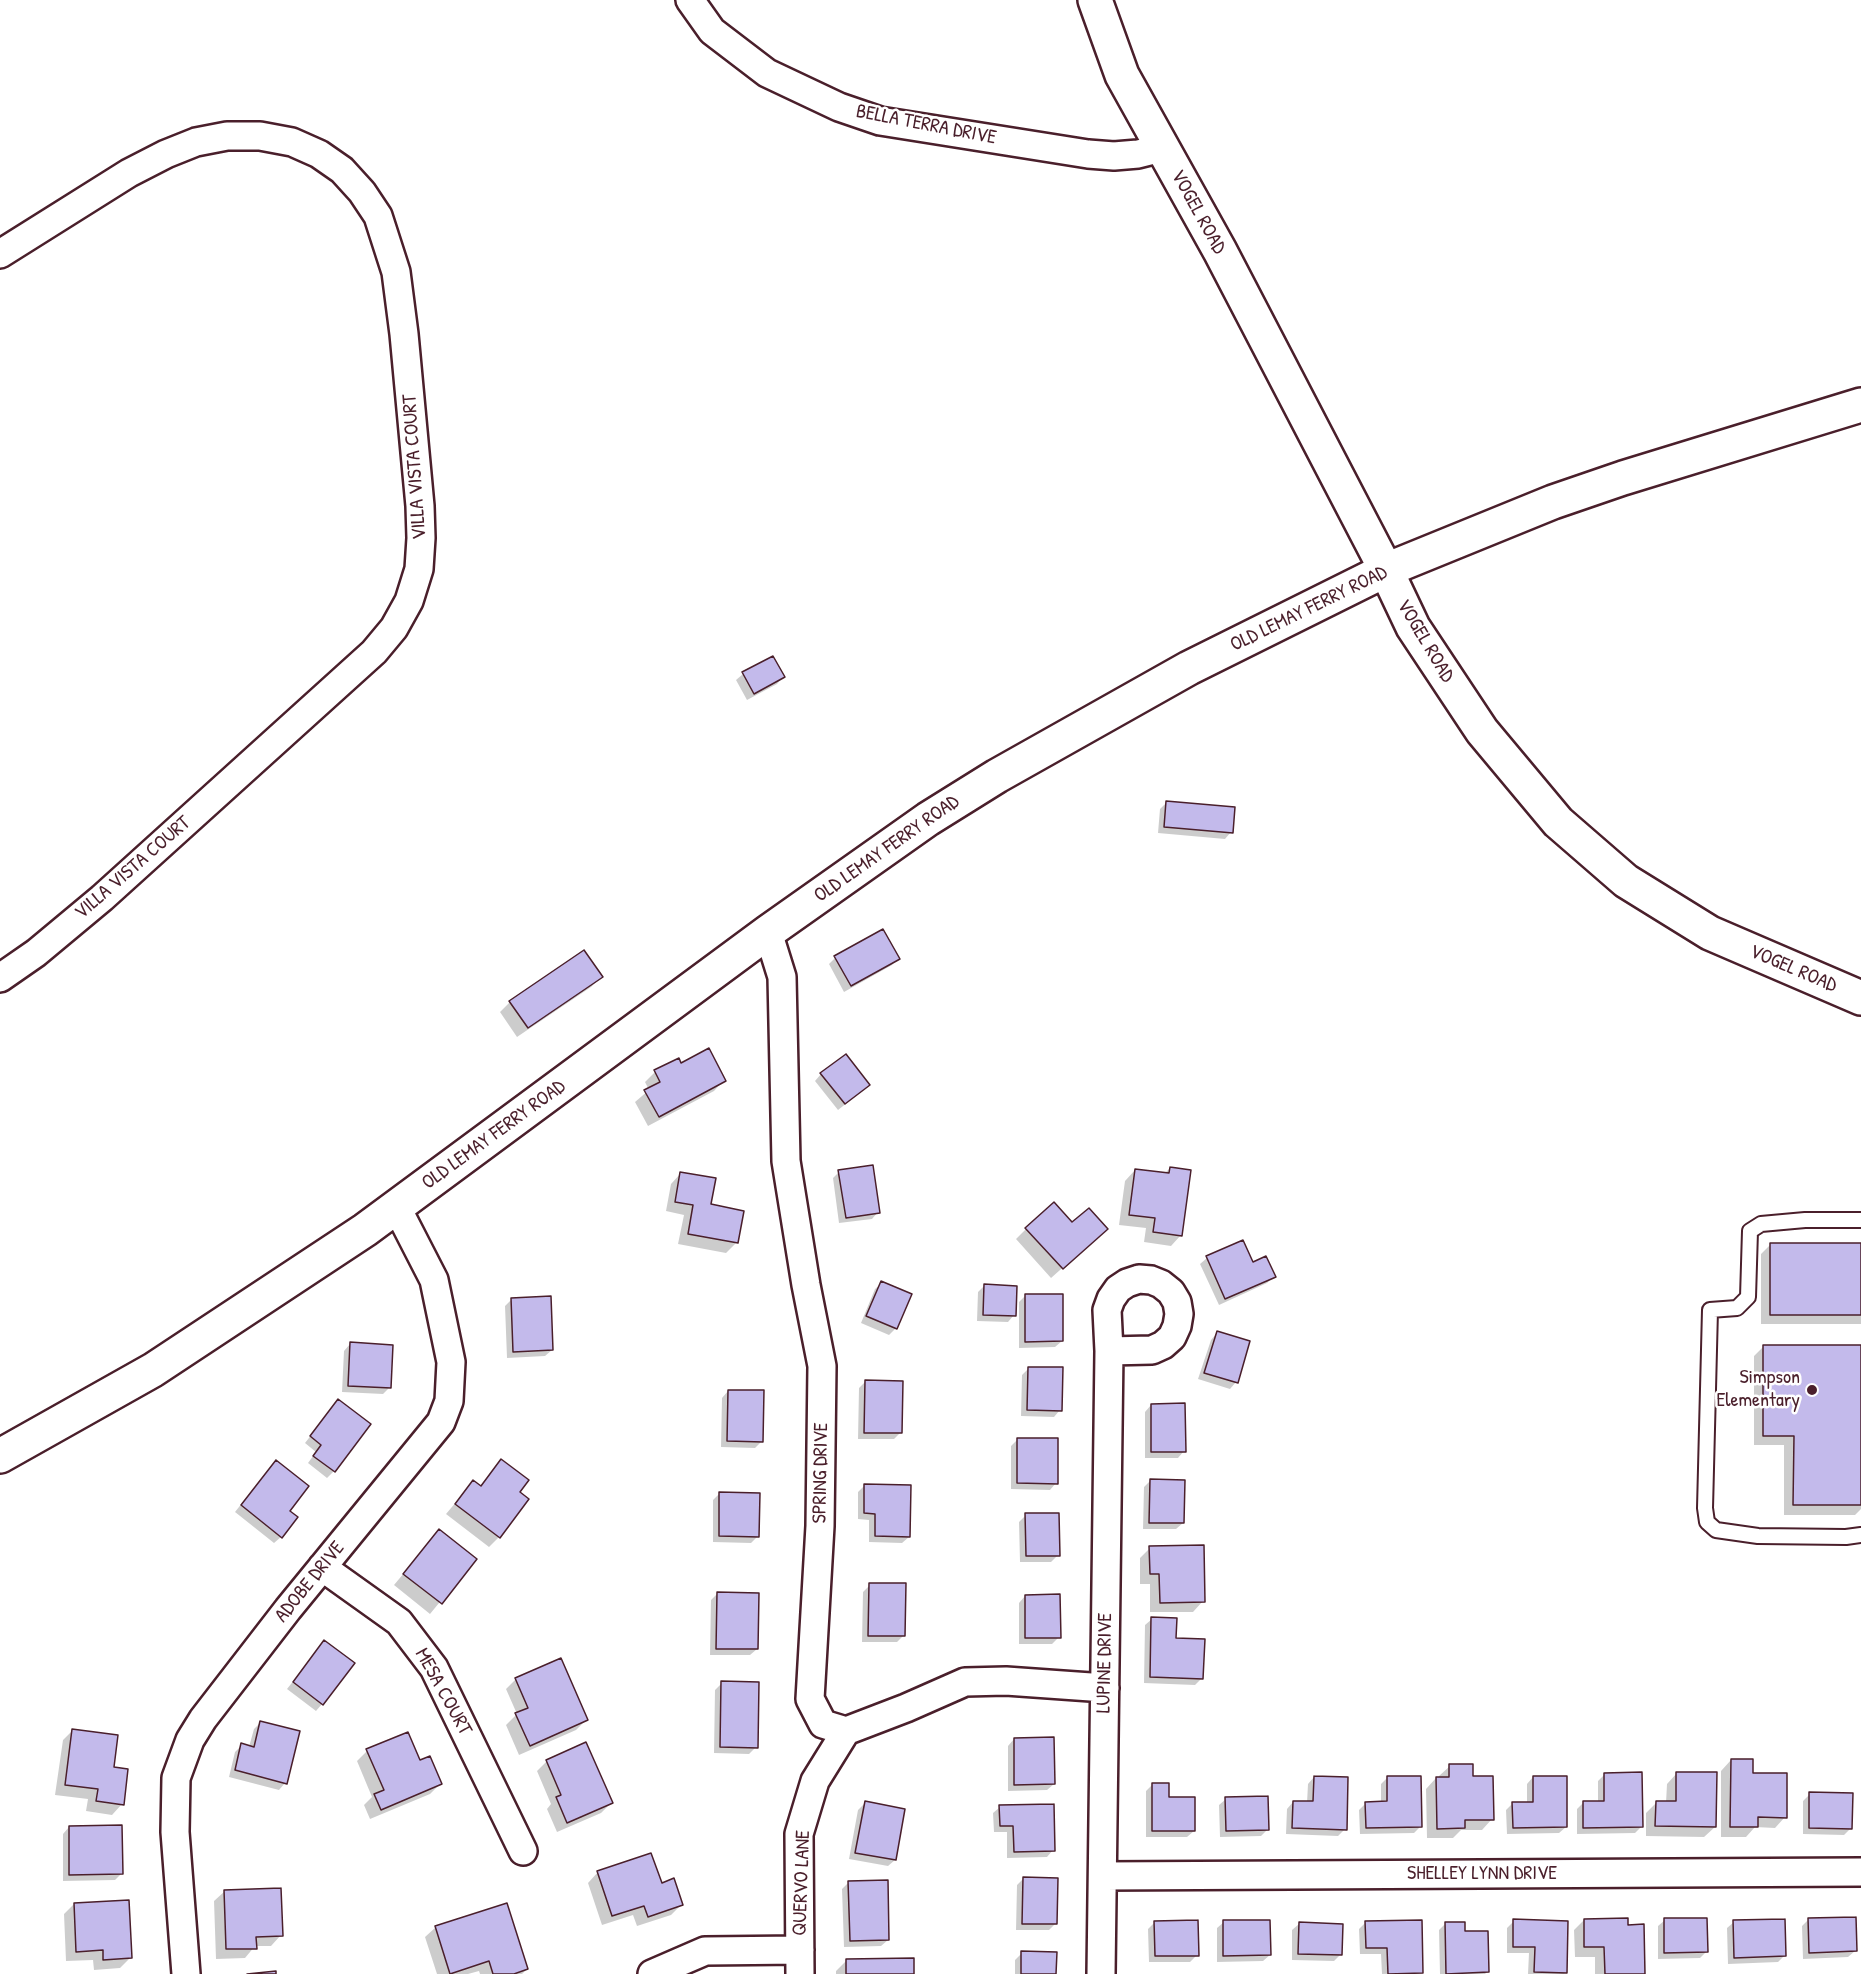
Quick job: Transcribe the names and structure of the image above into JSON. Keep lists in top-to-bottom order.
{
  "streets": {
    "main road": ["VOGEL ROAD", "OLD LEMAY FERRY ROAD"],
    "street": [
      "BELLA TERRA DRIVE",
      "VILLA VISTA COURT",
      "SPRING DRIVE",
      "ADOBE DRIVE",
      "LUPINE DRIVE",
      "MESA COURT",
      "SHELLEY LYNN DRIVE",
      "QUERVO LANE"
    ]
  },
  "crossings": [
    ["BELLA TERRA DRIVE", "VOGEL ROAD"],
    ["VOGEL ROAD", "OLD LEMAY FERRY ROAD"],
    ["OLD LEMAY FERRY ROAD", "SPRING DRIVE"],
    ["OLD LEMAY FERRY ROAD", "ADOBE DRIVE"],
    ["SPRING DRIVE", "QUERVO LANE"],
    ["ADOBE DRIVE", "MESA COURT"],
    ["LUPINE DRIVE", "SHELLEY LYNN DRIVE"]
  ],
  "places": ["Simpson Elementary"]
}
